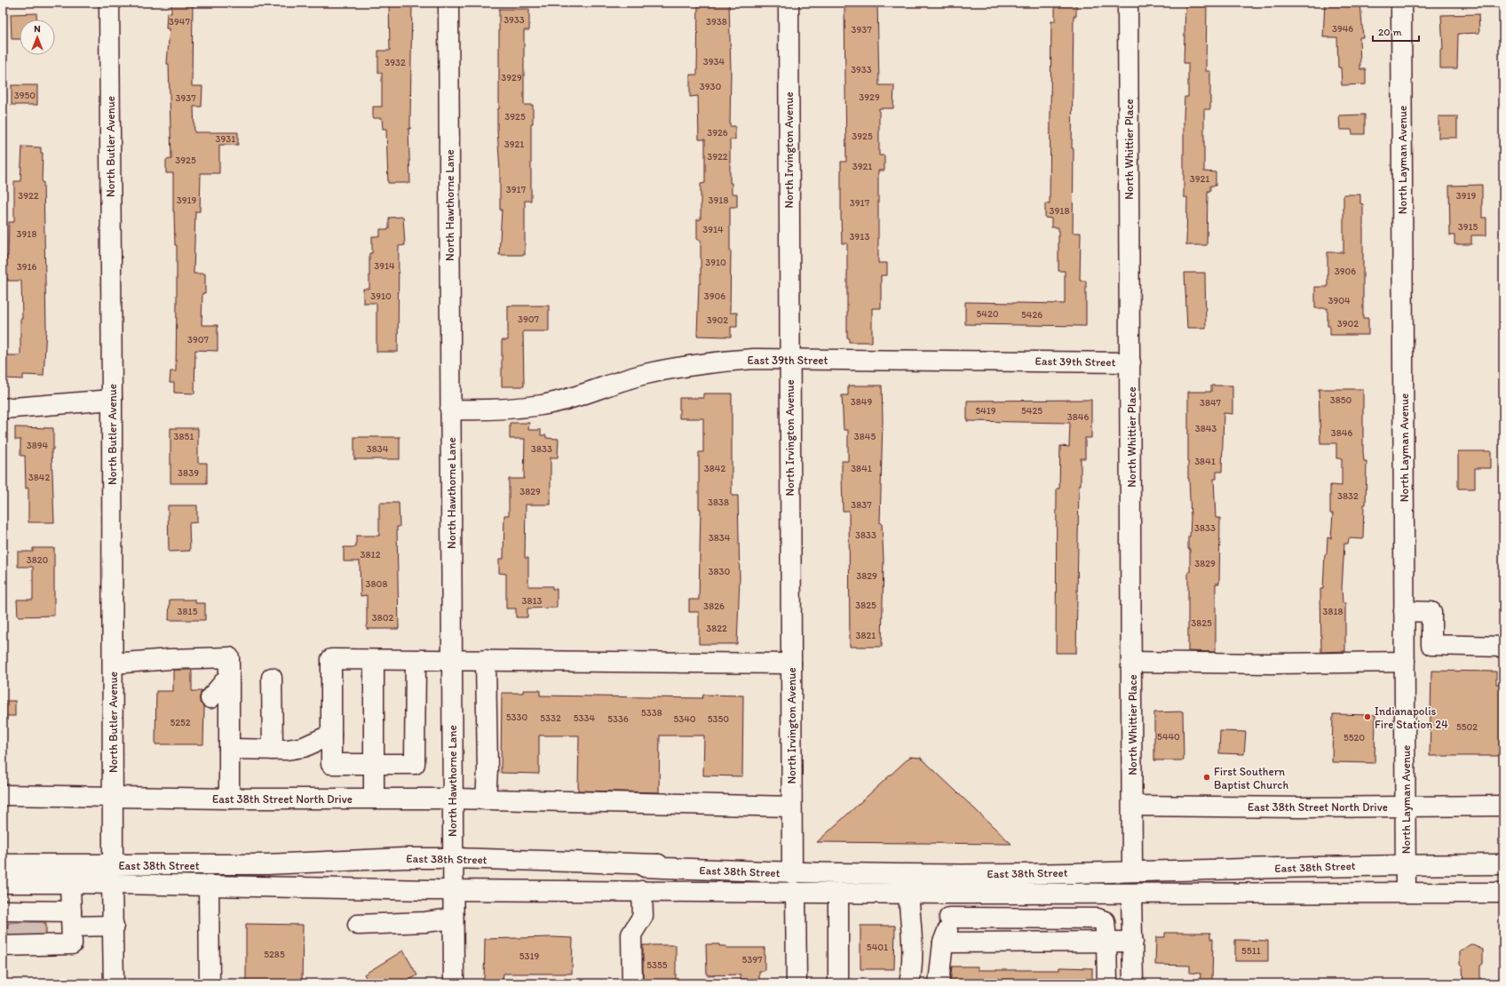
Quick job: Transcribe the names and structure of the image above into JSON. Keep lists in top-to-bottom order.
{
  "streets": {
    "street": [
      "North Butler Avenue",
      "North Whittier Place",
      "North Irvington Avenue",
      "North Layman Avenue",
      "North Hawthorne Lane",
      "East 39th Street",
      "East 38th Street North Drive",
      "East 38th Street"
    ]
  },
  "crossings": [
    ["North Butler Avenue", "East 38th Street North Drive"],
    ["North Butler Avenue", "East 38th Street"],
    ["North Whittier Place", "East 39th Street"],
    ["North Whittier Place", "East 38th Street North Drive"],
    ["North Whittier Place", "East 38th Street"],
    ["North Irvington Avenue", "East 39th Street"],
    ["North Irvington Avenue", "East 38th Street North Drive"],
    ["North Irvington Avenue", "East 38th Street"],
    ["North Layman Avenue", "East 38th Street North Drive"],
    ["North Layman Avenue", "East 38th Street"],
    ["North Hawthorne Lane", "East 39th Street"],
    ["North Hawthorne Lane", "East 38th Street North Drive"],
    ["North Hawthorne Lane", "East 38th Street"]
  ],
  "places": ["Indianapolis Fire Station 24", "First Southern Baptist Church"],
  "house_numbers": [
    "3933",
    "3947",
    "3938",
    "3946",
    "3937",
    "3934",
    "3932",
    "3933",
    "3929",
    "3930",
    "3950",
    "3929",
    "3937",
    "3925",
    "3926",
    "3925",
    "3931",
    "3921",
    "3922",
    "3925",
    "3921",
    "3921",
    "3917",
    "3922",
    "3919",
    "3919",
    "3918",
    "3917",
    "3918",
    "3915",
    "3914",
    "3918",
    "3913",
    "3910",
    "3914",
    "3916",
    "3906",
    "3910",
    "3906",
    "3904",
    "5420",
    "5426",
    "3907",
    "3902",
    "3902",
    "3907",
    "3850",
    "3849",
    "3847",
    "5419",
    "5425",
    "3846",
    "3843",
    "3846",
    "3851",
    "3845",
    "3894",
    "3834",
    "3833",
    "3841",
    "3842",
    "3841",
    "3839",
    "3842",
    "3829",
    "3832",
    "3838",
    "3837",
    "3833",
    "3833",
    "3834",
    "3812",
    "3820",
    "3829",
    "3830",
    "3829",
    "3808",
    "3813",
    "3825",
    "3826",
    "3815",
    "3818",
    "3802",
    "3825",
    "3822",
    "3821",
    "5338",
    "5330",
    "5332",
    "5334",
    "5336",
    "5340",
    "5350",
    "5252",
    "5502",
    "5440",
    "5520",
    "5401",
    "5511",
    "5285",
    "5319",
    "5397",
    "5355"
  ],
  "scale_bar": "20 m",
  "north": "top"
}
